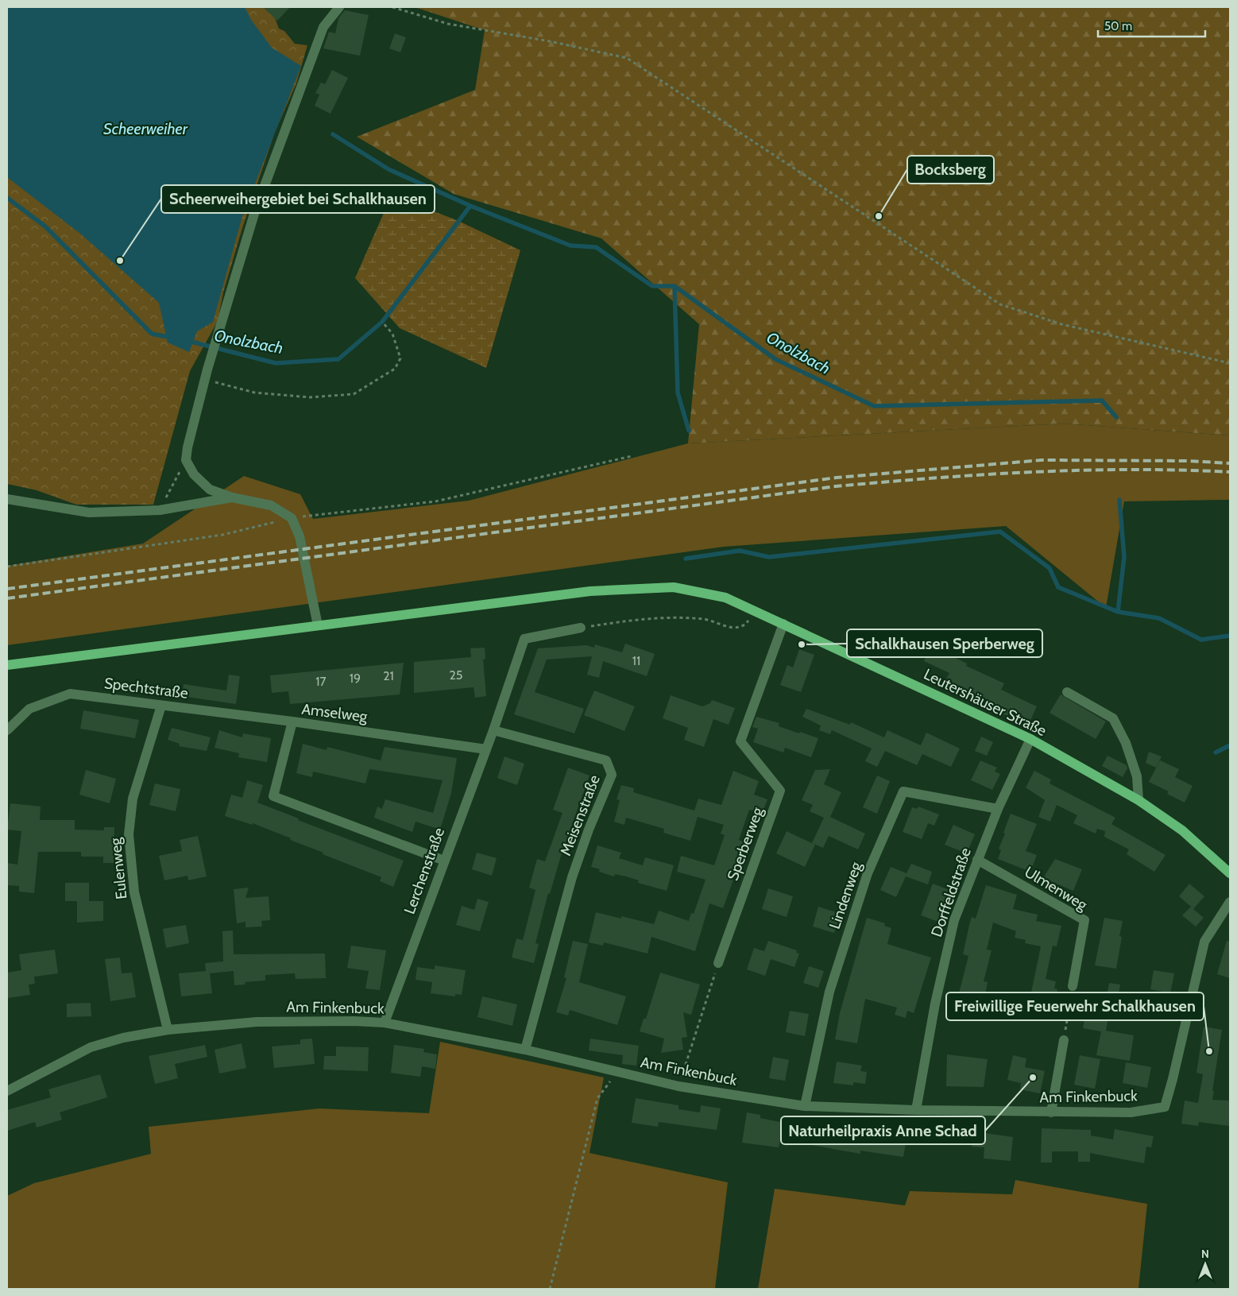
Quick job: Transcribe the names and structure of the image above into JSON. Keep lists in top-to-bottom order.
{
  "streets": {
    "main road": ["Leutershäuser Straße"],
    "street": [
      "Spechtstraße",
      "Amselweg",
      "Meisenstraße",
      "Sperberweg",
      "Eulenweg",
      "Lerchenstraße",
      "Ulmenweg",
      "Dorffeldstraße",
      "Lindenweg",
      "Am Finkenbuck"
    ]
  },
  "crossings": [
    ["Spechtstraße", "Amselweg"],
    ["Spechtstraße", "Eulenweg"],
    ["Leutershäuser Straße", "Sperberweg"],
    ["Leutershäuser Straße", "Dorffeldstraße"],
    ["Amselweg", "Lerchenstraße"],
    ["Meisenstraße", "Lerchenstraße"],
    ["Meisenstraße", "Am Finkenbuck"],
    ["Eulenweg", "Am Finkenbuck"],
    ["Lerchenstraße", "Am Finkenbuck"],
    ["Ulmenweg", "Dorffeldstraße"],
    ["Dorffeldstraße", "Lindenweg"],
    ["Dorffeldstraße", "Am Finkenbuck"],
    ["Lindenweg", "Am Finkenbuck"]
  ],
  "water": ["Scheerweiher", "Onolzbach"],
  "places": [
    "Bocksberg",
    "Scheerweihergebiet bei Schalkhausen",
    "Schalkhausen Sperberweg",
    "Freiwillige Feuerwehr Schalkhausen",
    "Naturheilpraxis Anne Schad"
  ],
  "house_numbers": [
    "11",
    "25",
    "21",
    "19",
    "17"
  ],
  "scale_bar": "50 m",
  "north": "top"
}
